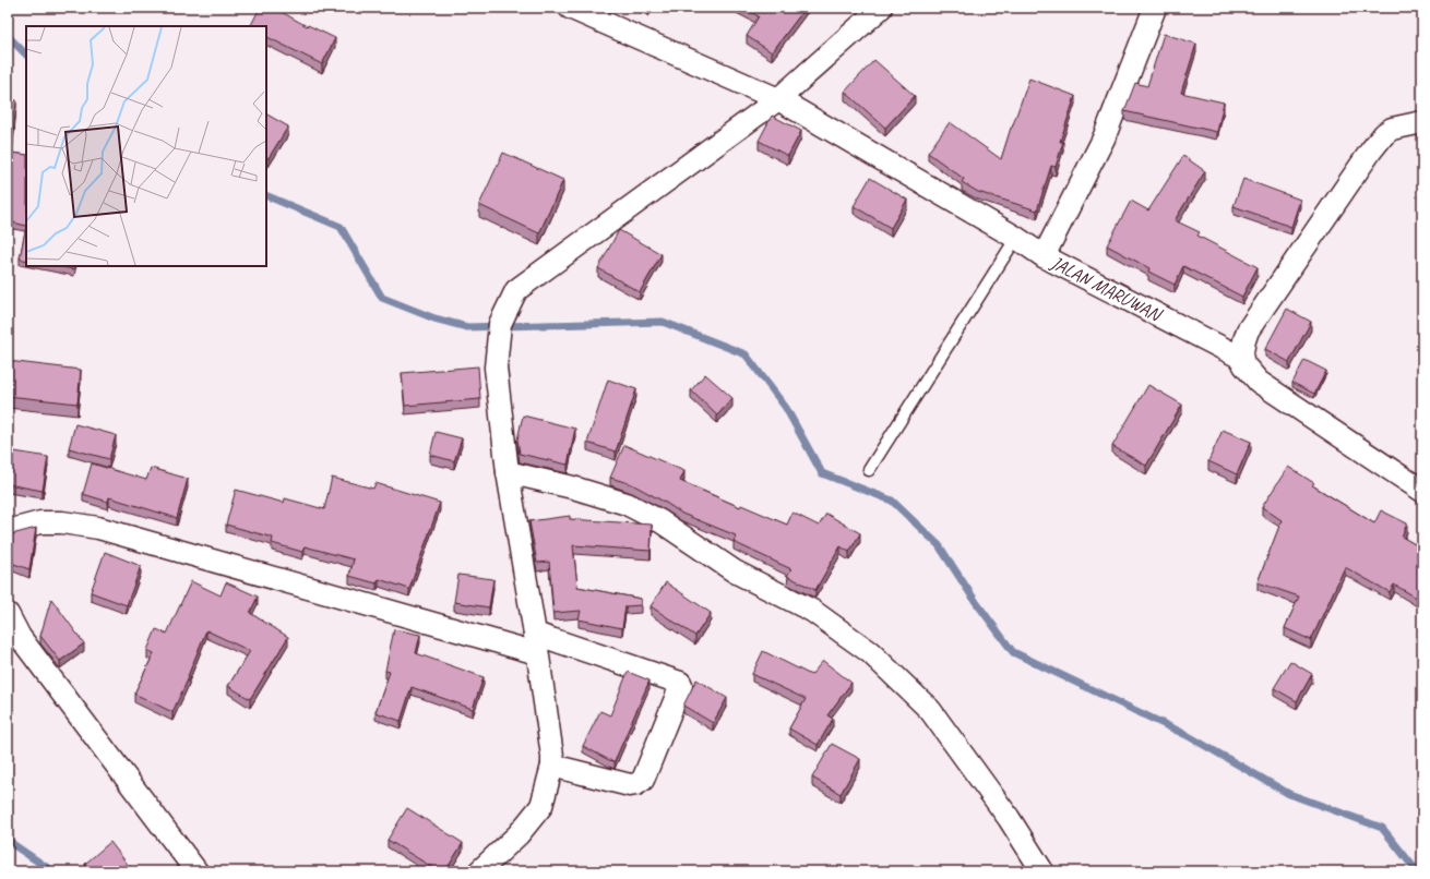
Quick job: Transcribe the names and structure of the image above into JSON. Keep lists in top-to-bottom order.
{
  "streets": {
    "street": ["JALAN MARUWAN"]
  }
}
